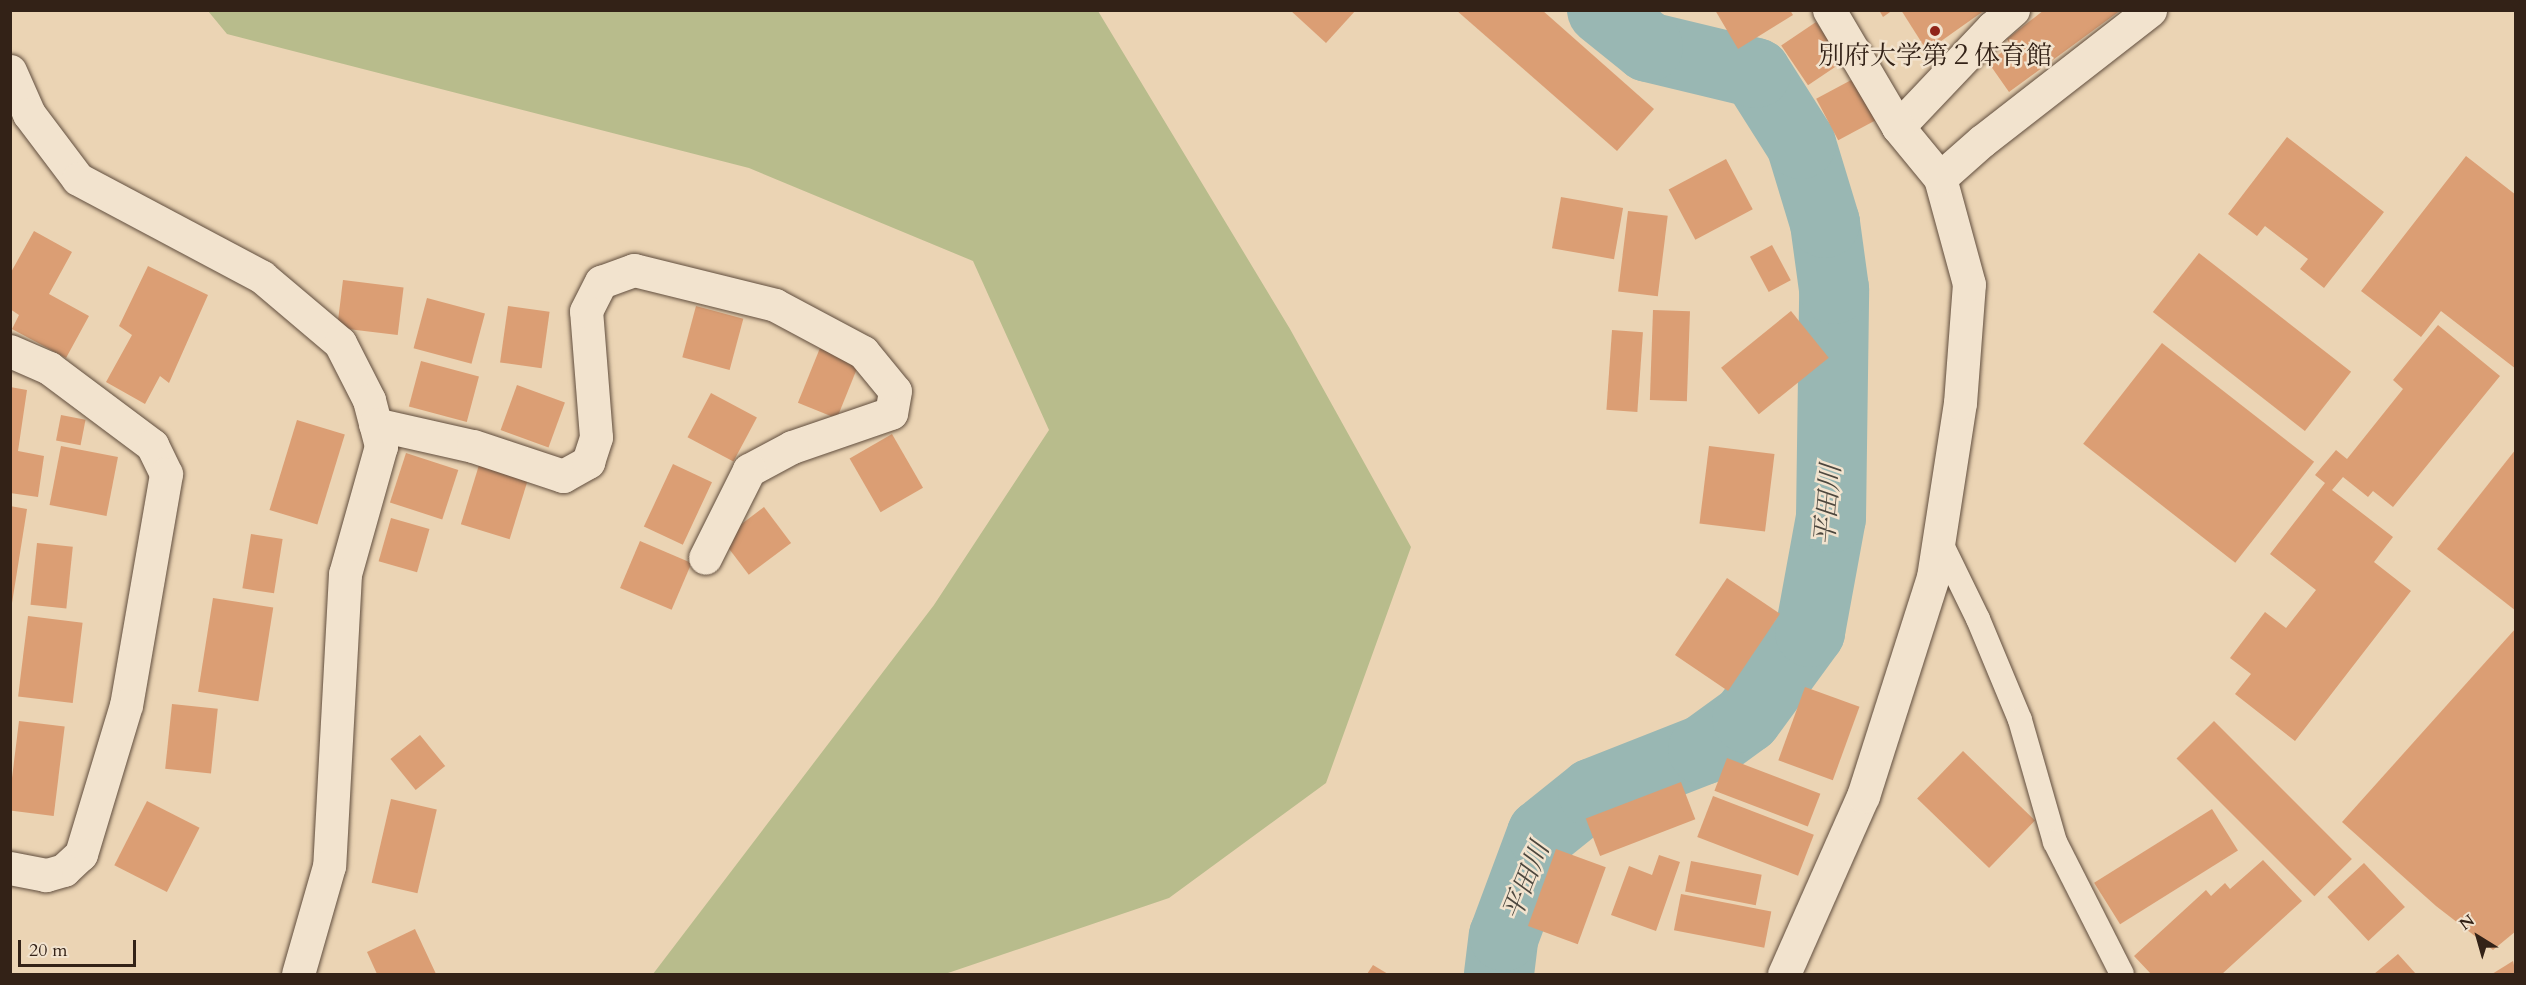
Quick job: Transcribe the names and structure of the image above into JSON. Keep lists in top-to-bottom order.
{
  "water": ["平田川"],
  "places": ["別府大学第２体育館"],
  "scale_bar": "20 m",
  "north": "top left"
}
